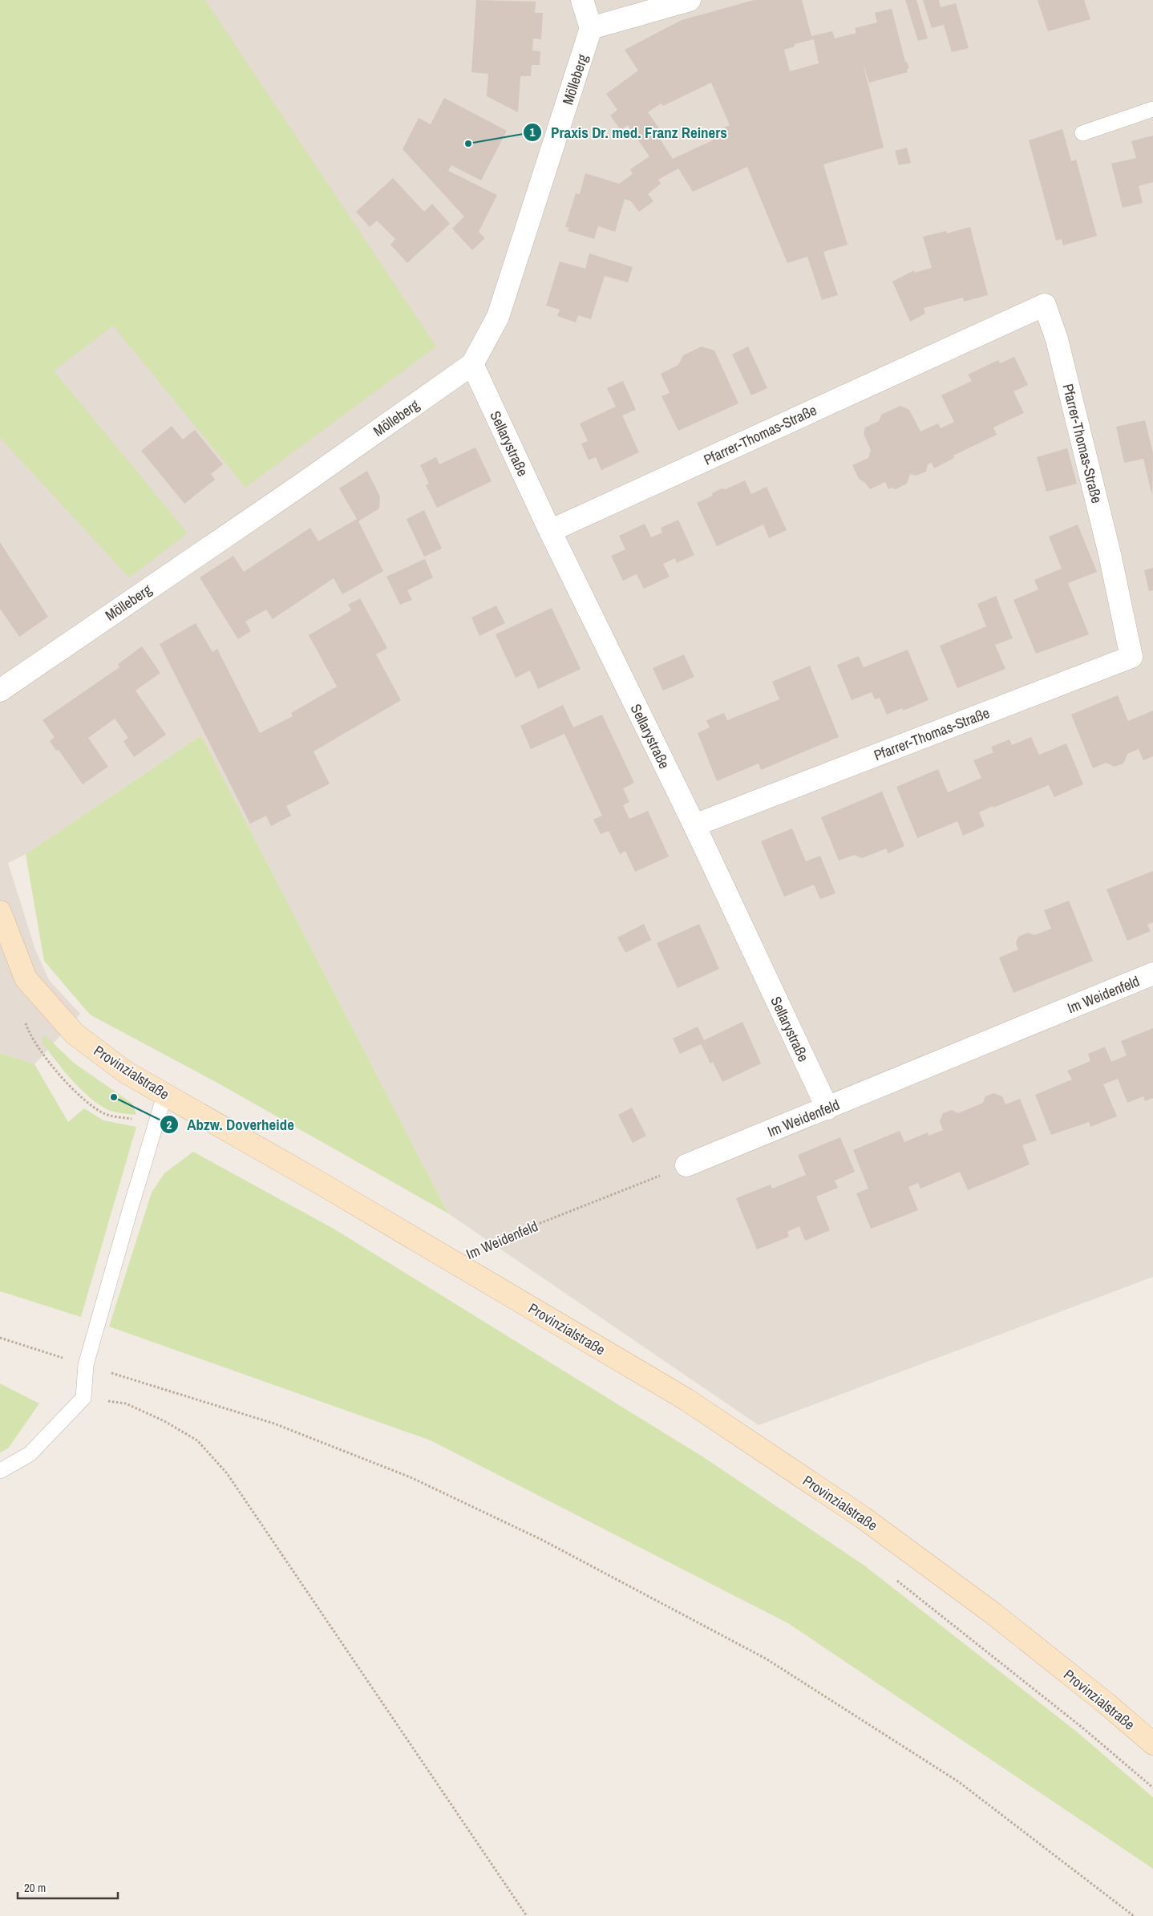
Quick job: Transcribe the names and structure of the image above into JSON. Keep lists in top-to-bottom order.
{
  "streets": {
    "main road": ["Provinzialstraße"],
    "street": [
      "Mölleberg",
      "Pfarrer-Thomas-Straße",
      "Sellarystraße",
      "Im Weidenfeld"
    ]
  },
  "crossings": [
    ["Mölleberg", "Sellarystraße"],
    ["Pfarrer-Thomas-Straße", "Sellarystraße"],
    ["Sellarystraße", "Im Weidenfeld"],
    ["Im Weidenfeld", "Provinzialstraße"]
  ],
  "places": ["Praxis Dr. med. Franz Reiners", "Abzw. Doverheide"],
  "scale_bar": "20 m"
}
